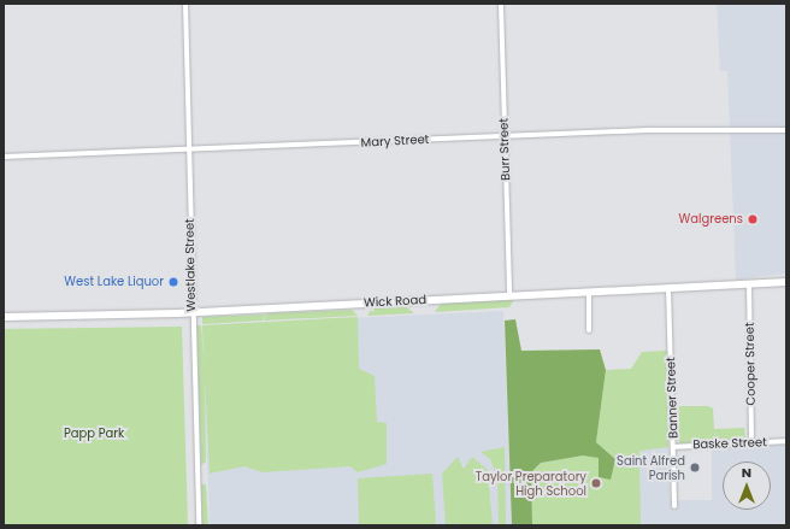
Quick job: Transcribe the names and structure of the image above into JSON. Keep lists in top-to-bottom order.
{
  "streets": {
    "street": [
      "Mary Street",
      "Burr Street",
      "Westlake Street",
      "Wick Road",
      "Cooper Street",
      "Banner Street",
      "Baske Street"
    ]
  },
  "crossings": [
    ["Mary Street", "Burr Street"],
    ["Mary Street", "Westlake Street"],
    ["Burr Street", "Wick Road"],
    ["Westlake Street", "Wick Road"],
    ["Wick Road", "Cooper Street"],
    ["Wick Road", "Banner Street"],
    ["Cooper Street", "Baske Street"],
    ["Banner Street", "Baske Street"]
  ],
  "parks": ["Papp Park"],
  "places": [
    "Walgreens",
    "West Lake Liquor",
    "Saint Alfred Parish",
    "Taylor Preparatory High School"
  ],
  "north": "top"
}
